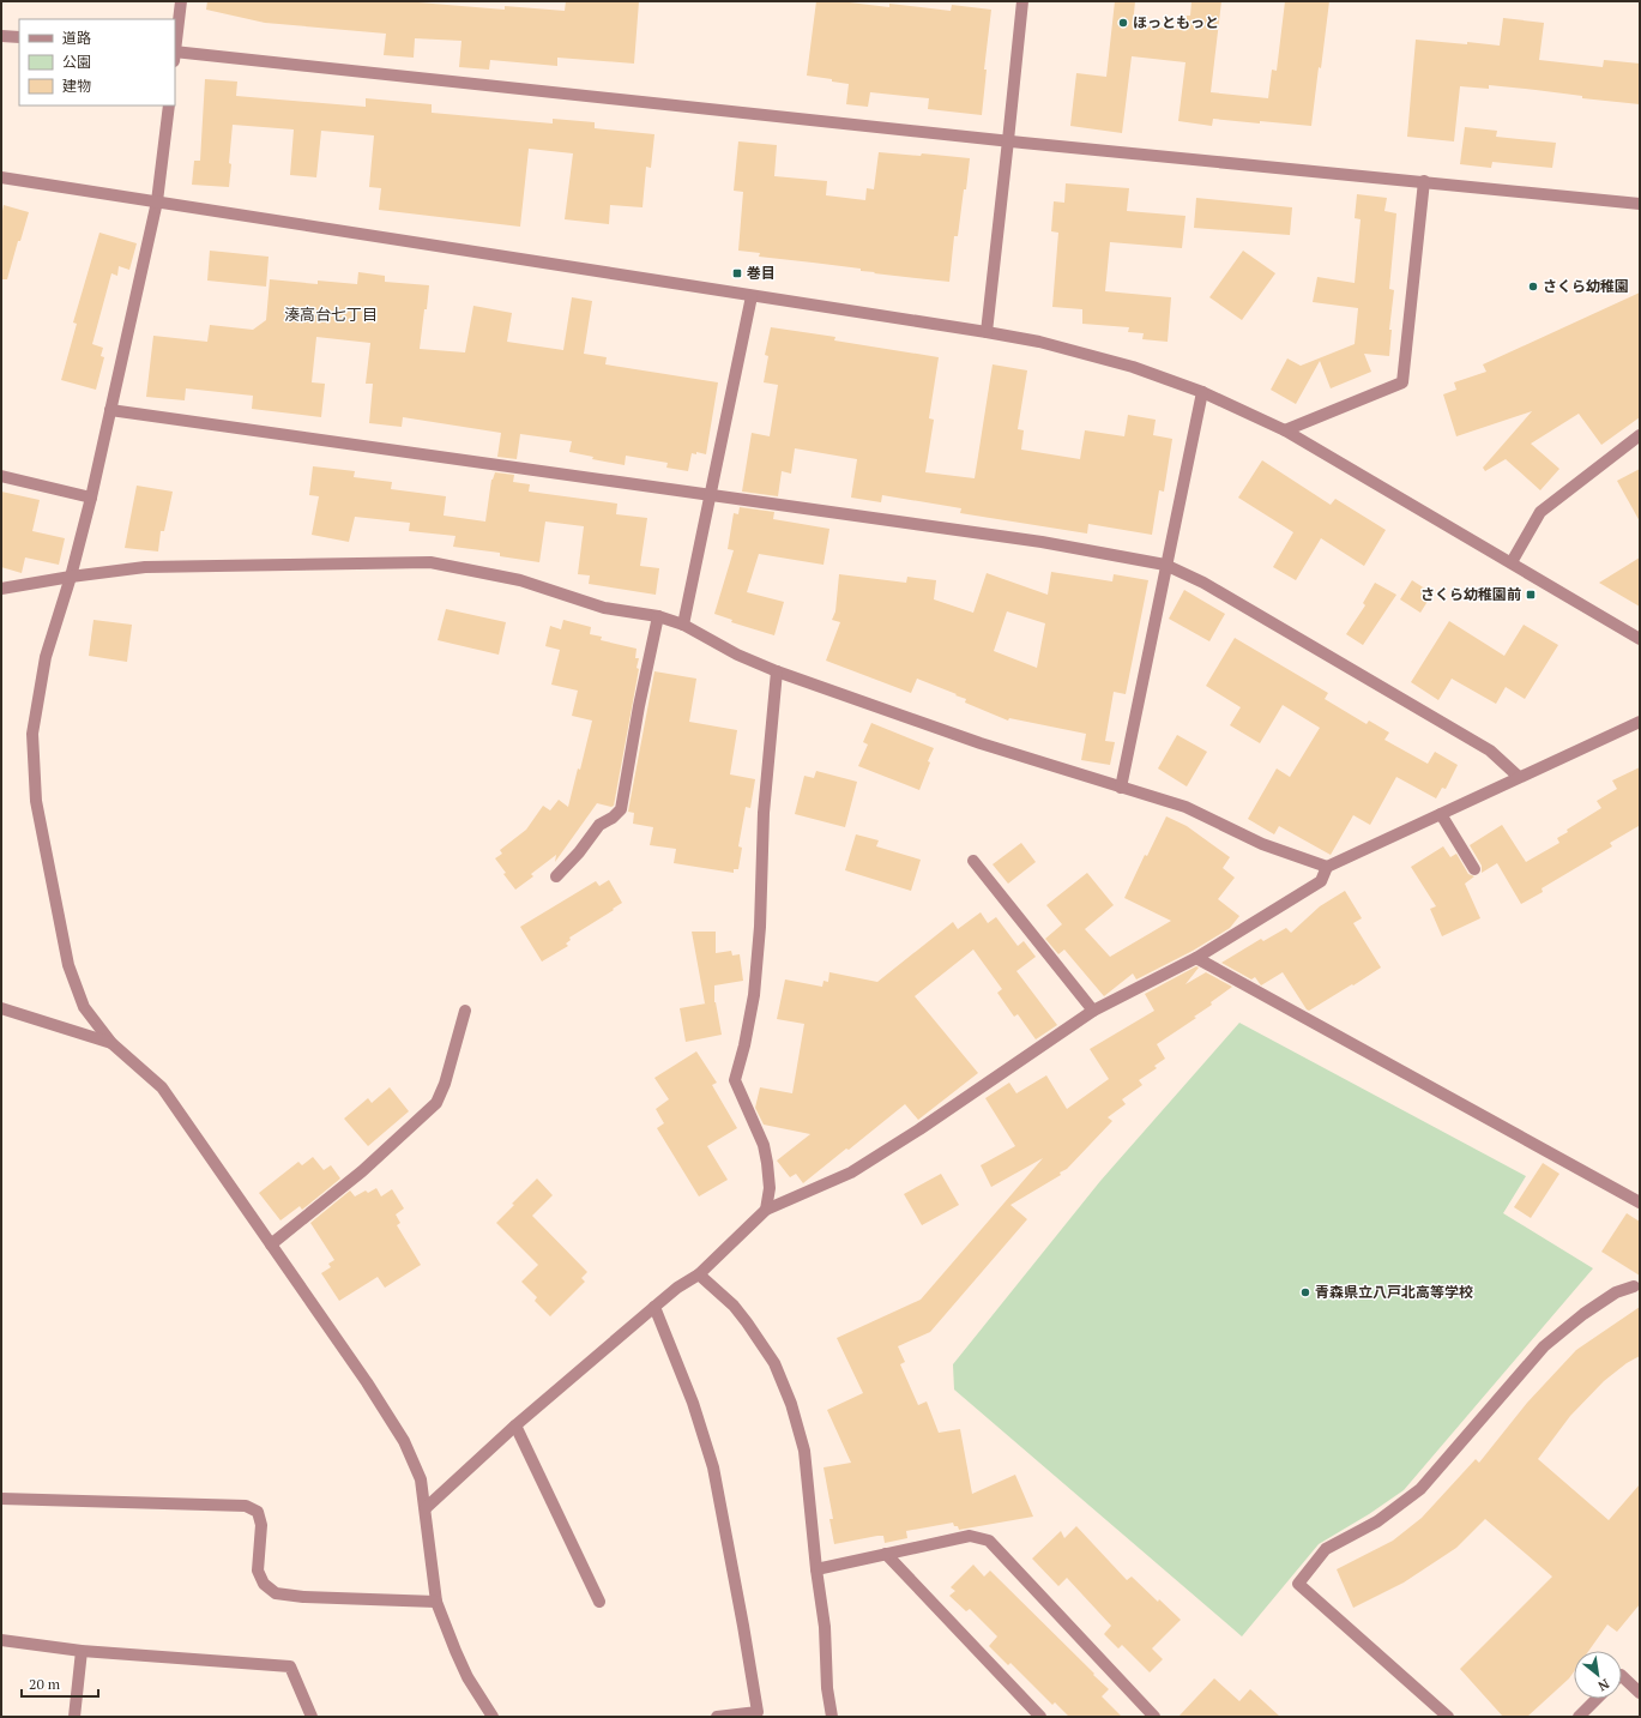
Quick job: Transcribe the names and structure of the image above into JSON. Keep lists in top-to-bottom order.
{
  "districts": ["湊高台七丁目"],
  "places": {
    "other": ["ほっともっと", "さくら幼稚園", "青森県立八戸北高等学校"],
    "transit": ["巻目", "さくら幼稚園前"]
  },
  "legend": ["道路", "公園", "建物"],
  "scale_bar": "20 m",
  "north": "bottom right"
}
